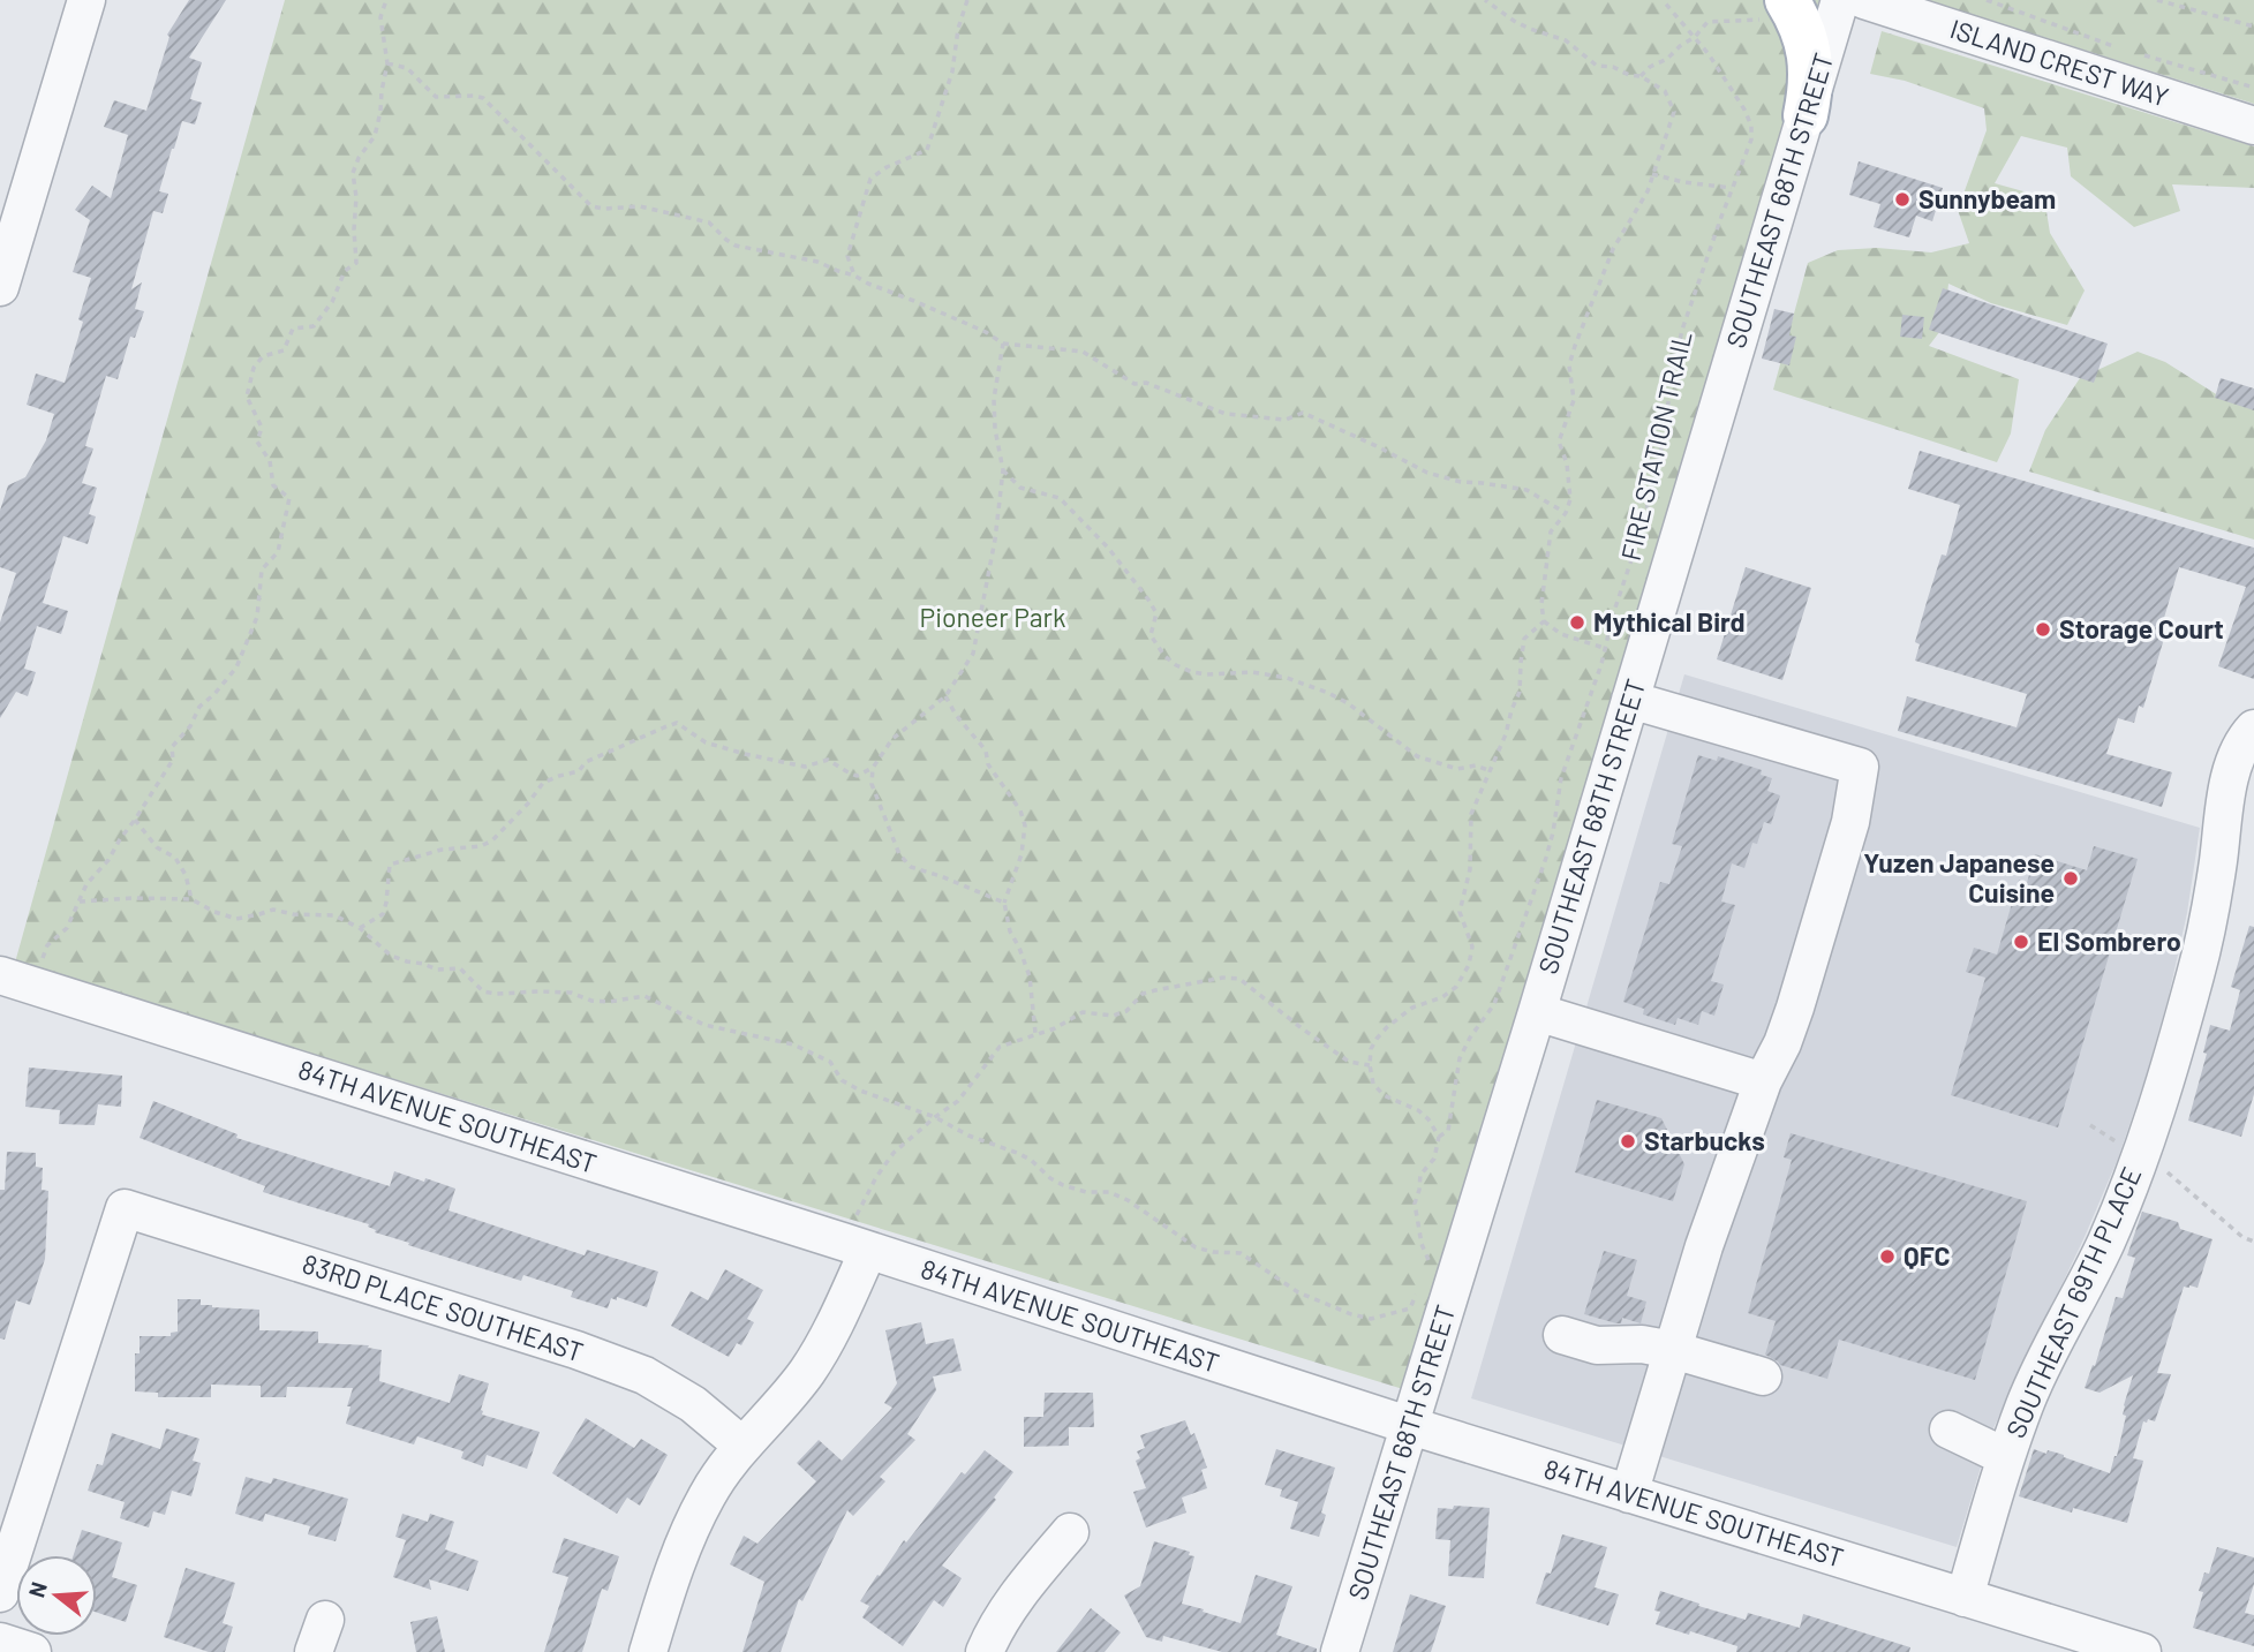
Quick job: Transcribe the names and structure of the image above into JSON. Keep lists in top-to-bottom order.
{
  "streets": {
    "street": [
      "ISLAND CREST WAY",
      "SOUTHEAST 68TH STREET",
      "84TH AVENUE SOUTHEAST",
      "SOUTHEAST 69TH PLACE",
      "83RD PLACE SOUTHEAST"
    ],
    "path": ["FIRE STATION TRAIL"]
  },
  "crossings": [
    ["SOUTHEAST 68TH STREET", "84TH AVENUE SOUTHEAST"],
    ["84TH AVENUE SOUTHEAST", "SOUTHEAST 69TH PLACE"]
  ],
  "parks": ["Pioneer Park"],
  "places": [
    "Sunnybeam",
    "Mythical Bird",
    "Storage Court",
    "Yuzen Japanese Cuisine",
    "El Sombrero",
    "Starbucks",
    "QFC"
  ],
  "north": "left"
}
